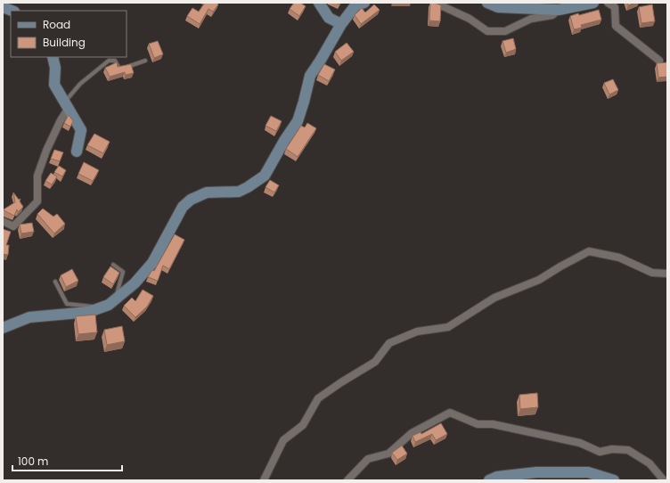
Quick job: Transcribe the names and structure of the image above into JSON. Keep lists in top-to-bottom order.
{
  "legend": ["Road", "Building"],
  "scale_bar": "100 m"
}
